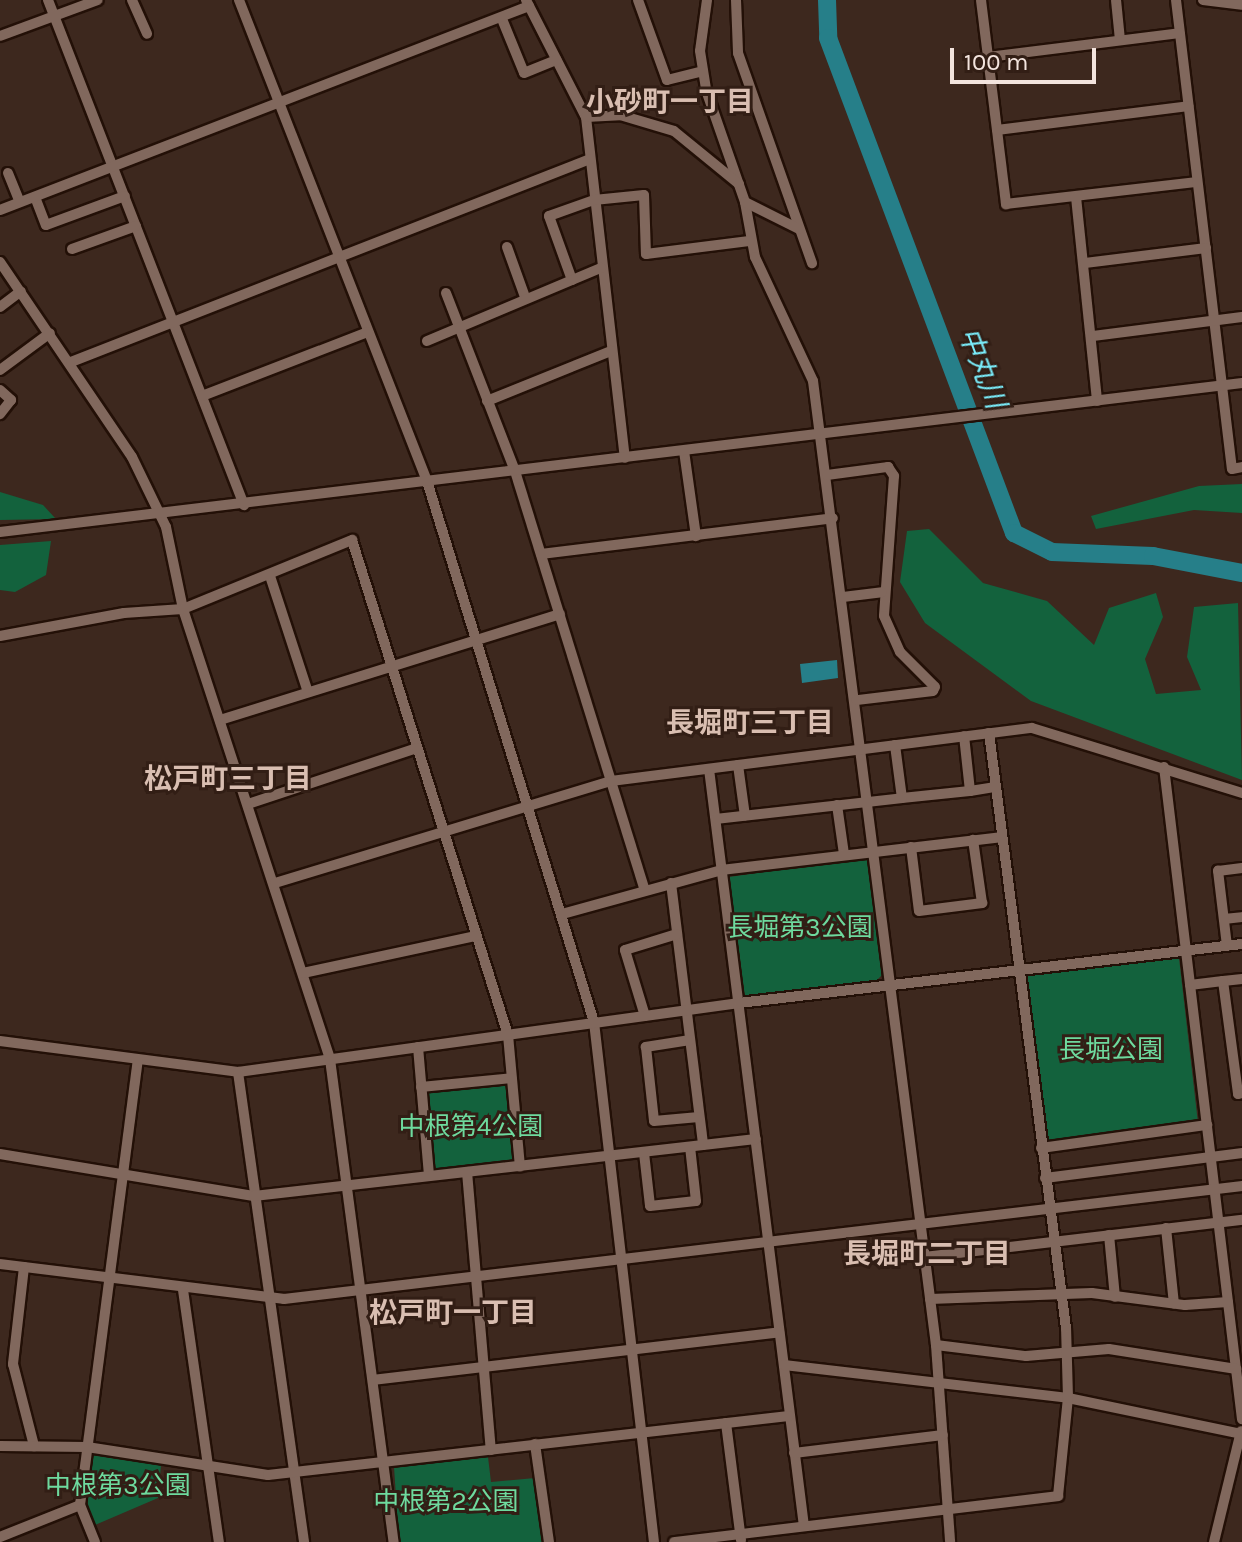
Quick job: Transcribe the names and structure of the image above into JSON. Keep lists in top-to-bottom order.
{
  "districts": [
    "小砂町一丁目",
    "長堀町三丁目",
    "松戸町三丁目",
    "長堀町二丁目",
    "松戸町一丁目"
  ],
  "water": ["中丸川"],
  "parks": [
    "長堀第3公園",
    "長堀公園",
    "中根第4公園",
    "中根第3公園",
    "中根第2公園"
  ],
  "scale_bar": "100 m"
}
